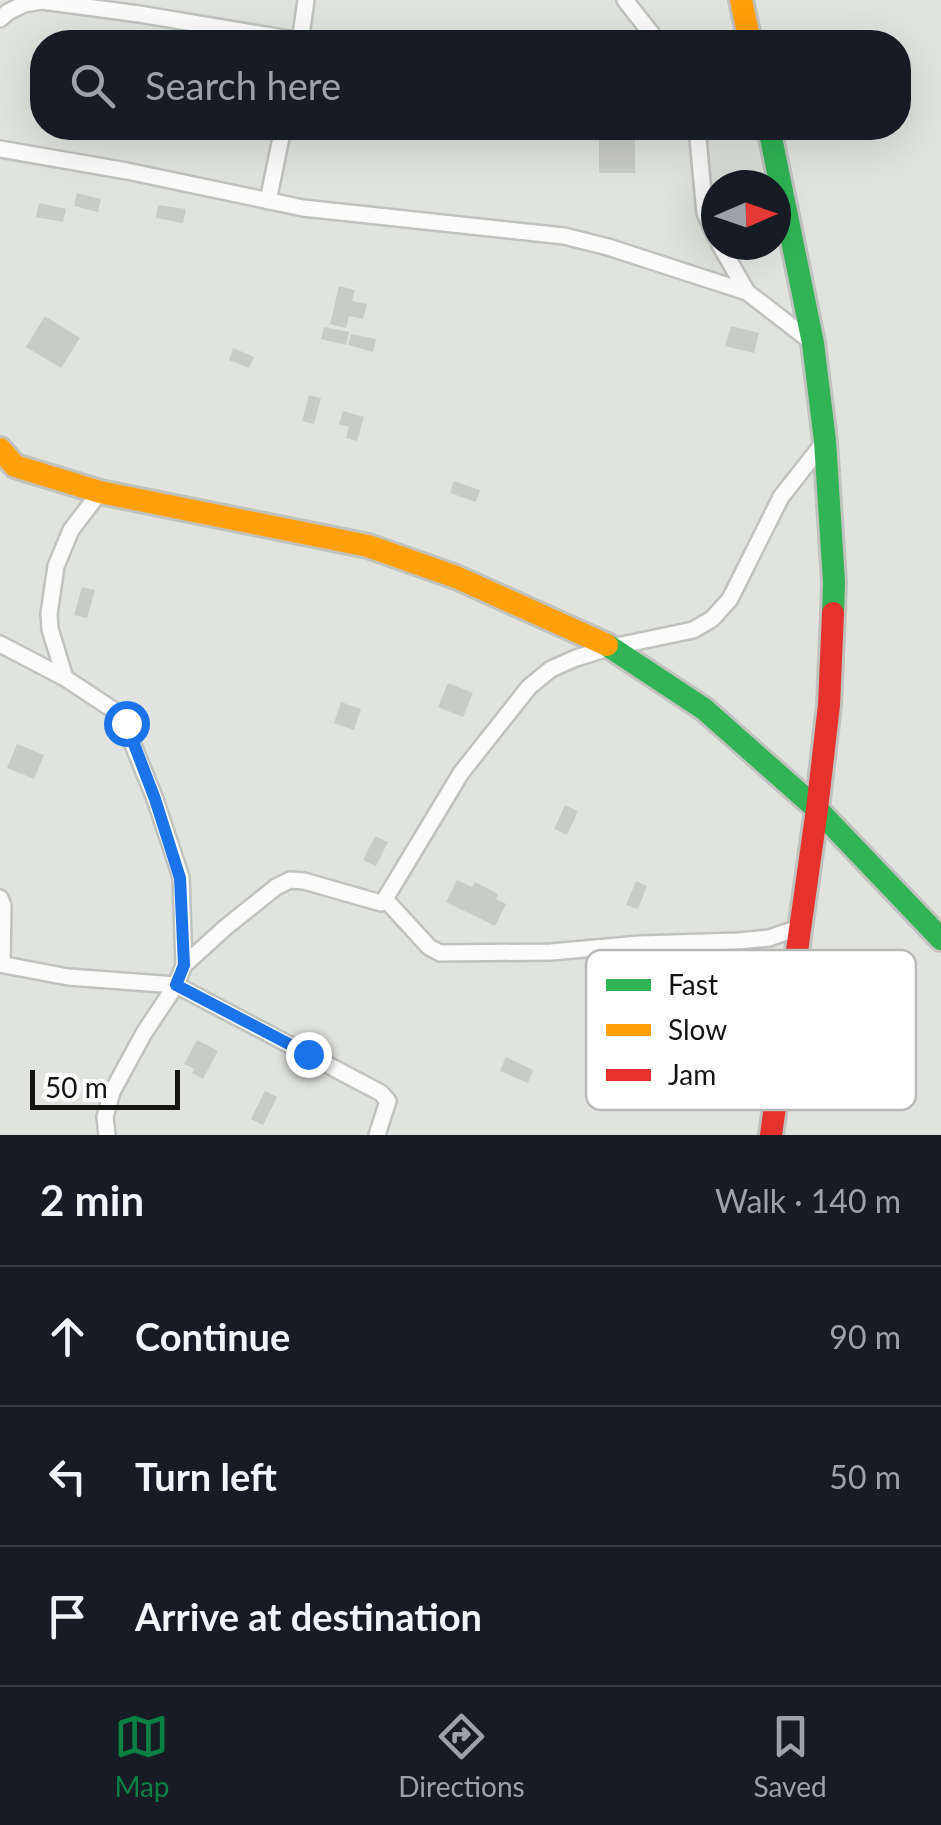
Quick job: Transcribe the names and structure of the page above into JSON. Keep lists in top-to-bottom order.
{
  "legend": ["Fast", "Slow", "Jam"],
  "scale_bar": "50 m",
  "north": "right",
  "page": {
    "search": "Search here",
    "scale": "50 m",
    "heading": ["2 min", "Walk · 140 m"],
    "list": [
      ["Continue", "90 m"],
      ["Turn left", "50 m"],
      "Arrive at destination"
    ],
    "nav": ["Map", "Directions", "Saved"]
  }
}
